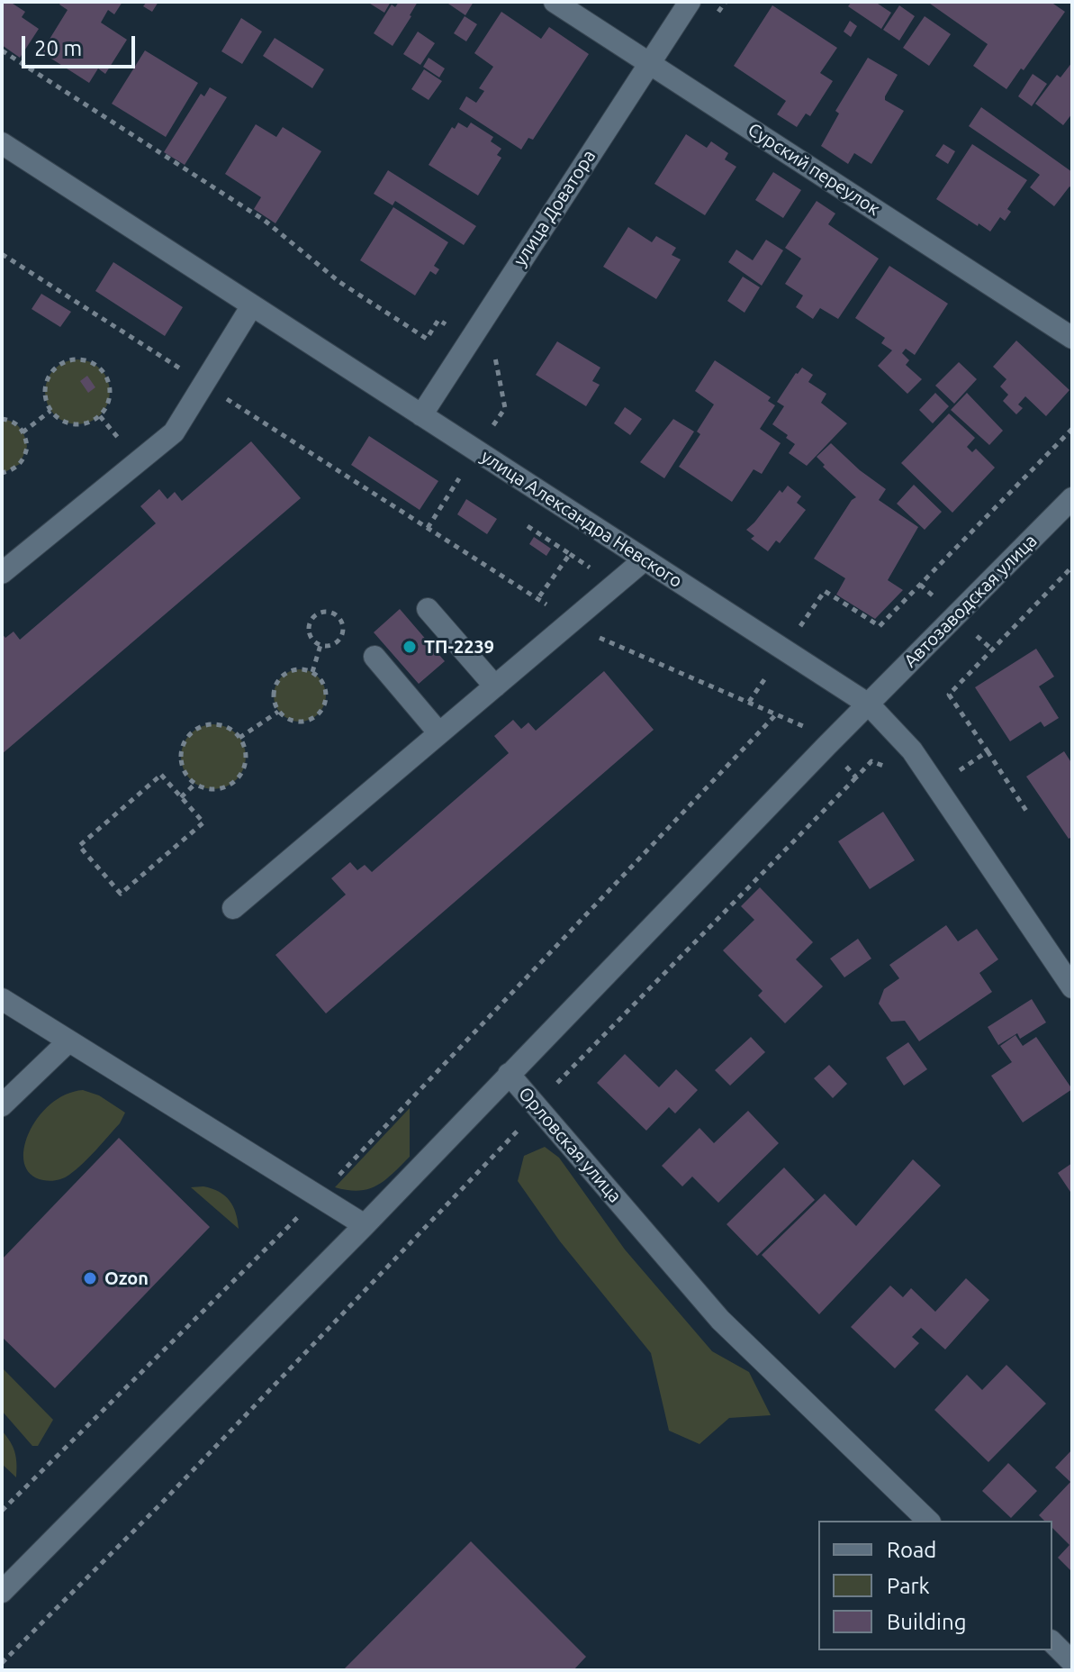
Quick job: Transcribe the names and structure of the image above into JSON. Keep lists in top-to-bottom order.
{
  "streets": {
    "street": [
      "Сурский переулок",
      "улица Доватора",
      "улица Александра Невского",
      "Автозаводская улица",
      "Орловская улица"
    ]
  },
  "crossings": [
    ["Сурский переулок", "улица Доватора"],
    ["улица Доватора", "улица Александра Невского"],
    ["улица Александра Невского", "Автозаводская улица"],
    ["улица Александра Невского", "Орловская улица"],
    ["Автозаводская улица", "Орловская улица"]
  ],
  "places": ["ТП-2239", "Ozon"],
  "legend": ["Road", "Park", "Building"],
  "scale_bar": "20 m"
}
